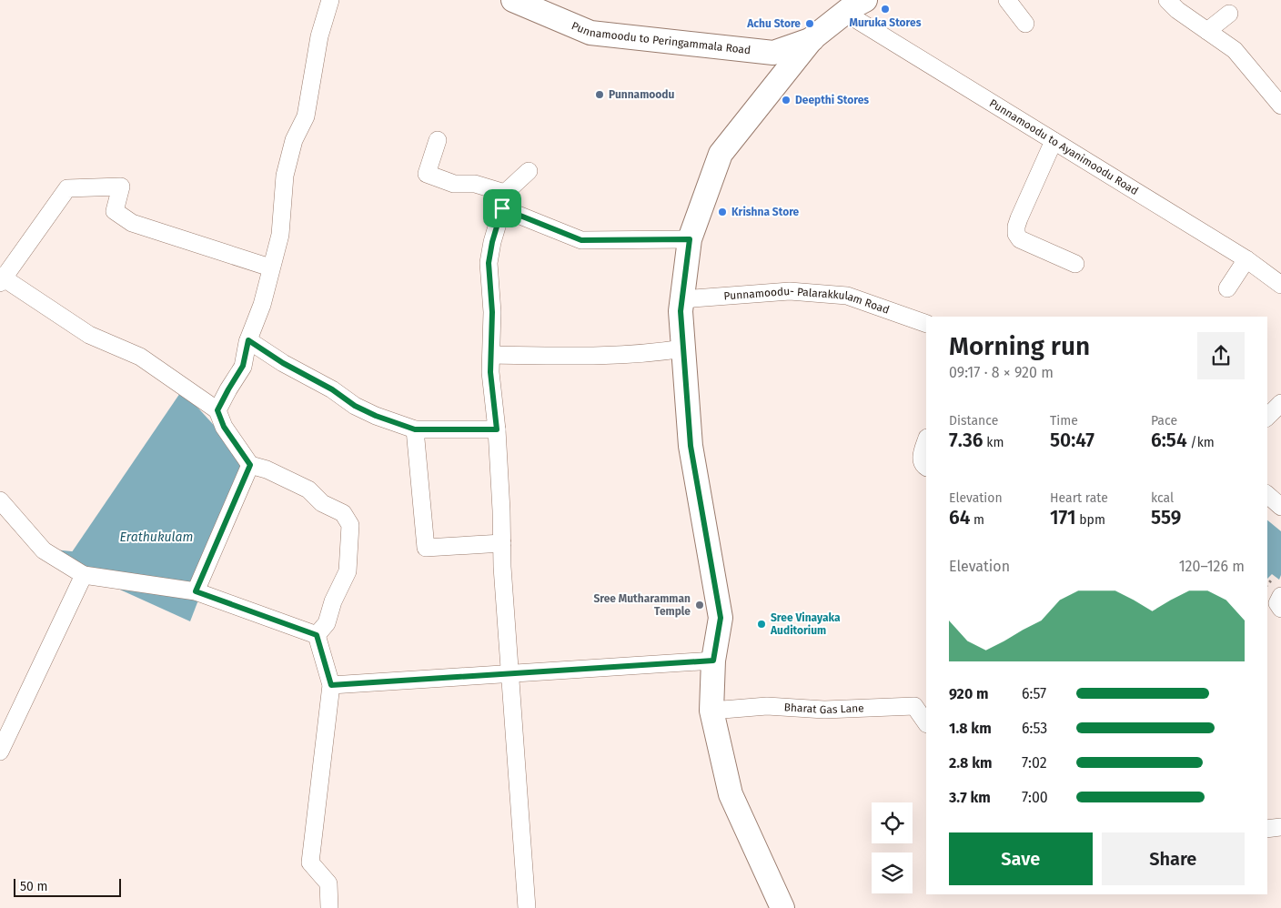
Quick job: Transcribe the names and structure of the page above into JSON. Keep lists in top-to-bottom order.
{
  "streets": {
    "main road": ["Punnamoodu to Peringammala Road"],
    "street": ["Punnamoodu to Ayanimoodu Road", "Punnamoodu- Palarakkulam Road", "Bharat Gas Lane"]
  },
  "water": ["Erathukulam"],
  "places": [
    "Muruka Stores",
    "Achu Store",
    "Punnamoodu",
    "Deepthi Stores",
    "Krishna Store",
    "Sree Mutharamman Temple",
    "Sree Vinayaka Auditorium"
  ],
  "scale_bar": "50 m",
  "page": {
    "heading": ["Morning run", "09:17 · 8 × 920 m"],
    "stats": [
      ["Distance", "7.36 km"],
      ["Time", "50:47"],
      ["Pace", "6:54 /km"],
      ["Elevation", "64 m"],
      ["Heart rate", "171 bpm"],
      ["kcal", "559"]
    ],
    "chart": ["Elevation", "120–126 m"],
    "list": [
      {
        "name": "920 m",
        "note": "6:57"
      },
      {
        "name": "1.8 km",
        "note": "6:53"
      },
      {
        "name": "2.8 km",
        "note": "7:02"
      },
      {
        "name": "3.7 km",
        "note": "7:00"
      }
    ],
    "buttons": ["Save", "Share"],
    "scale": "50 m"
  }
}
